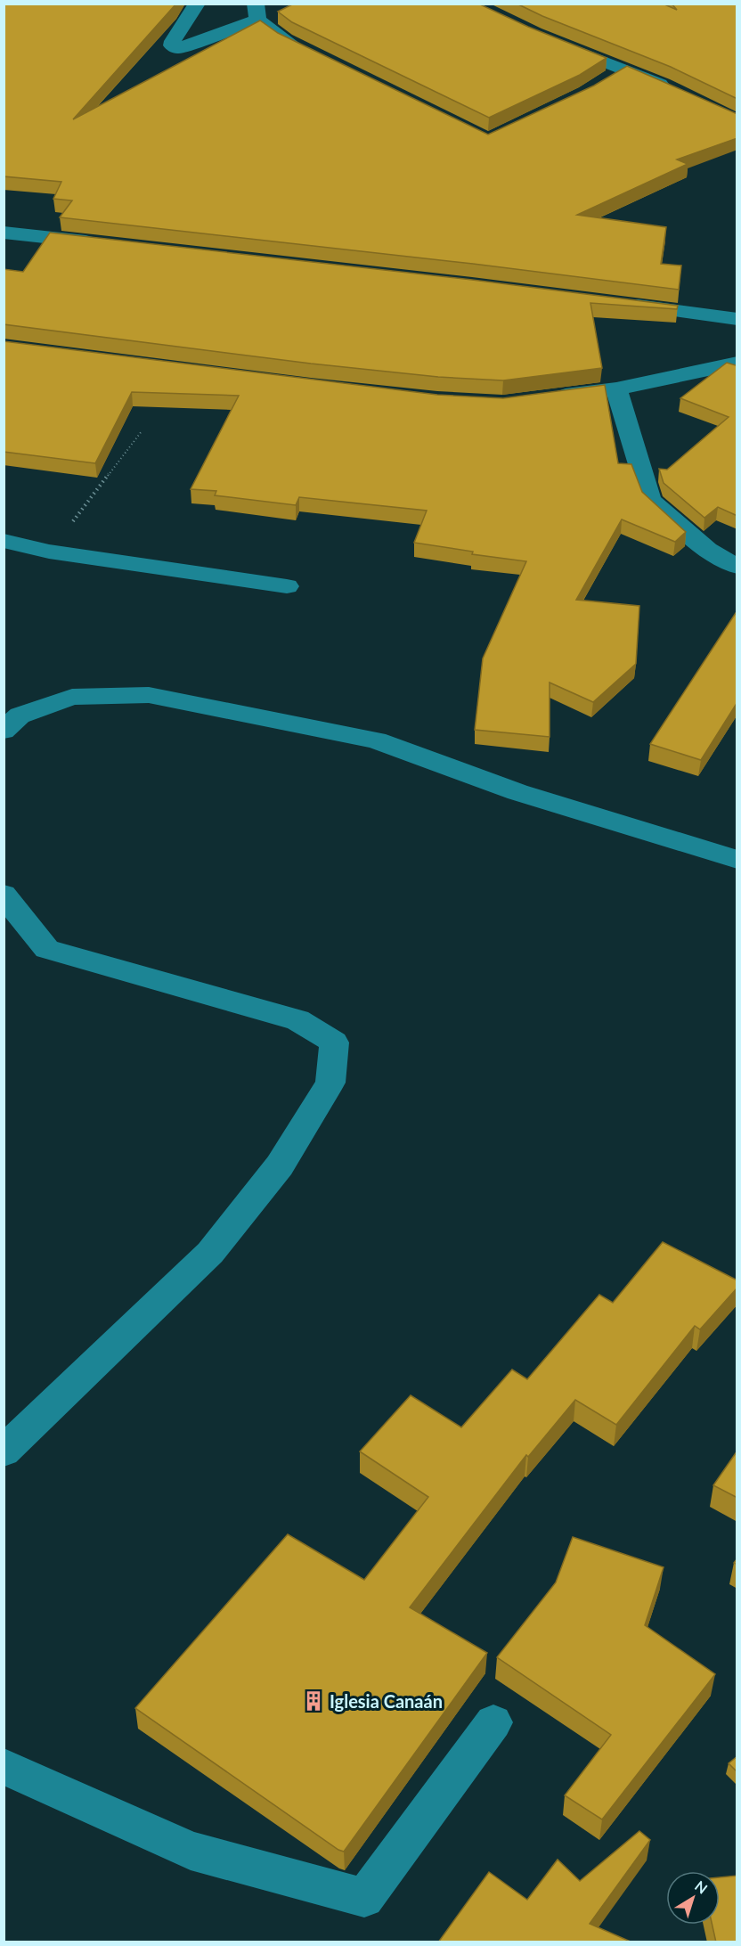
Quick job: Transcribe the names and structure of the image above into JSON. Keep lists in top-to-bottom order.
{
  "places": {
    "building": ["Iglesia Canaán"]
  },
  "north": "top right"
}
